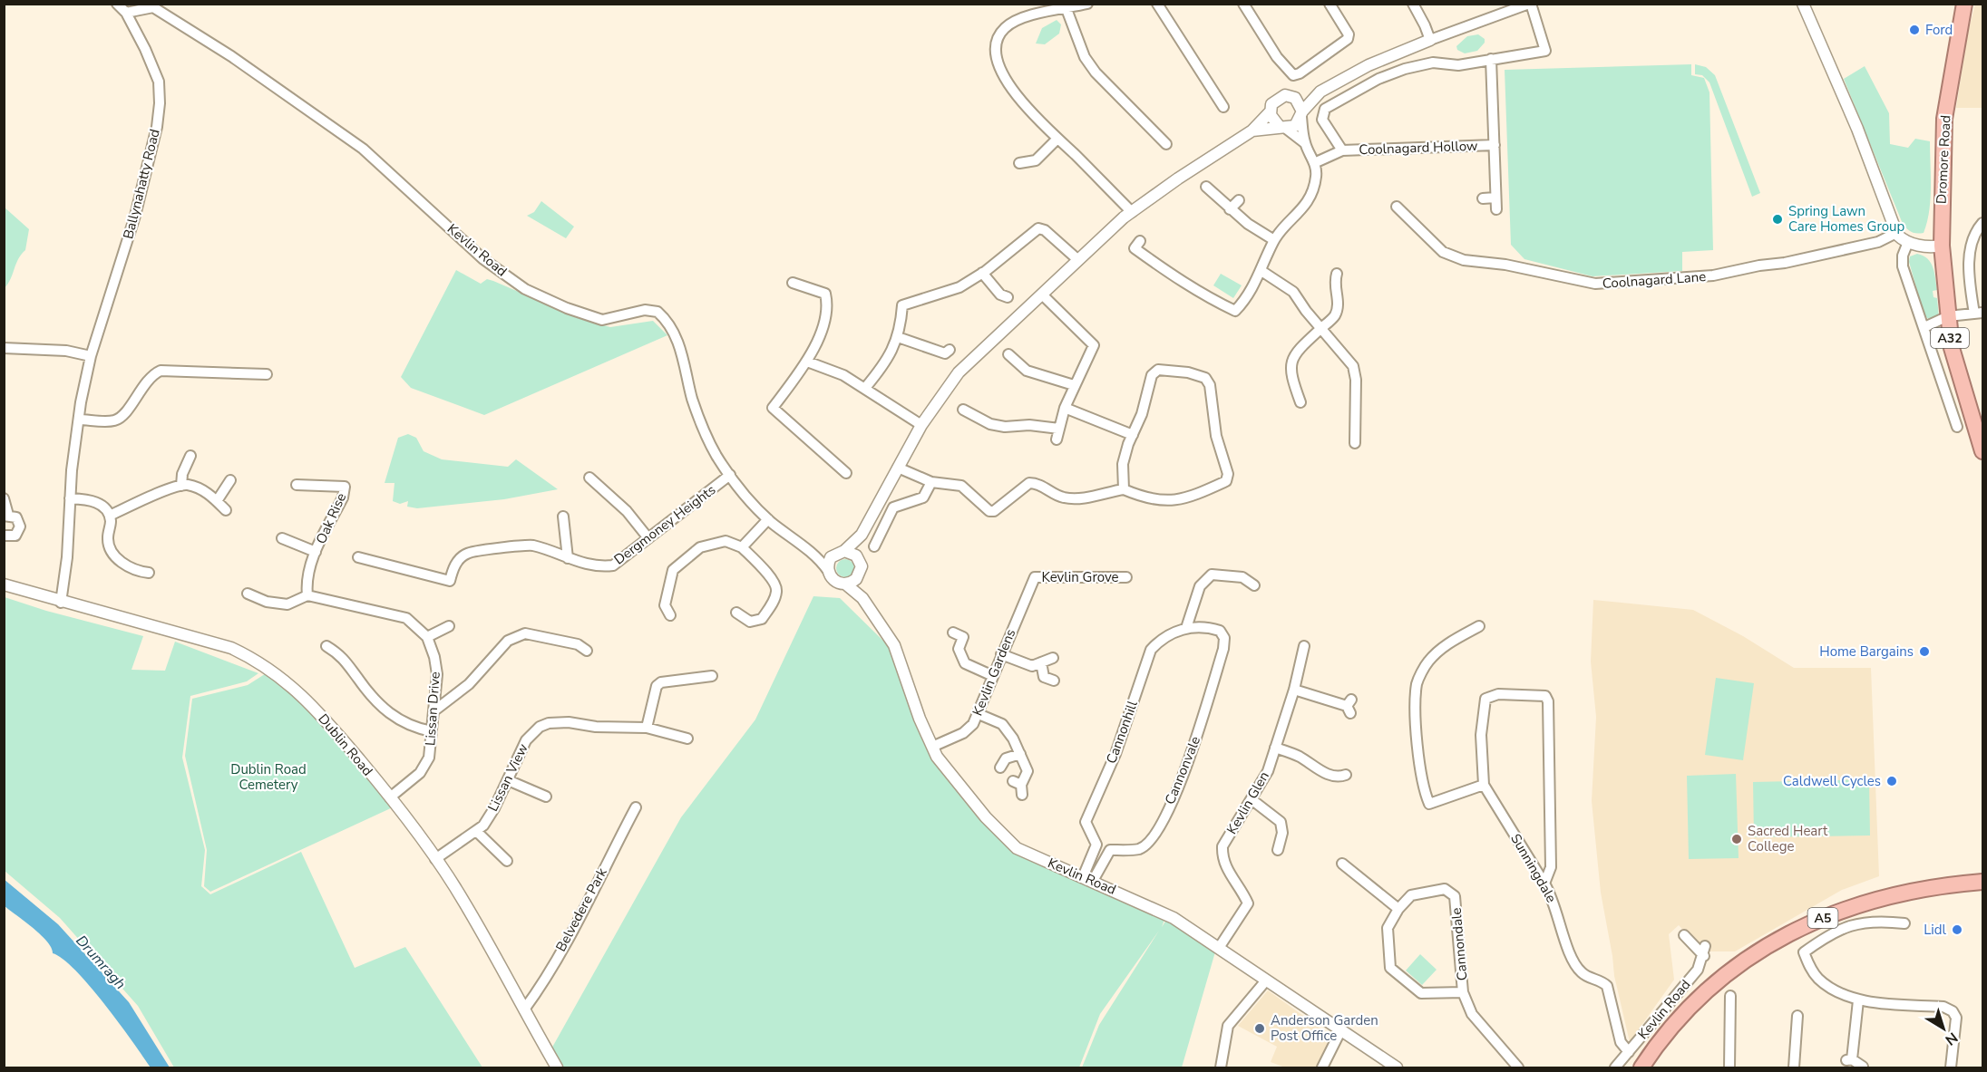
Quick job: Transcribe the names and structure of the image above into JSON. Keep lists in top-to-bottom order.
{
  "streets": {
    "highway": ["Dromore Road", "A32", "A5"],
    "street": [
      "Coolnagard Hollow",
      "Ballynahatty Road",
      "Kevlin Road",
      "Coolnagard Lane",
      "Oak Rise",
      "Dergmoney Heights",
      "Kevlin Grove",
      "Kevlin Gardens",
      "Lissan Drive",
      "Cannonhill",
      "Dublin Road",
      "Cannonvale",
      "Lissan View",
      "Kevlin Glen",
      "Sunningdale",
      "Belvedere Park",
      "Cannondale"
    ]
  },
  "crossings": [
    ["Ballynahatty Road", "Kevlin Road"],
    ["Ballynahatty Road", "Dublin Road"],
    ["Kevlin Road", "Dergmoney Heights"],
    ["Kevlin Road", "Kevlin Gardens"],
    ["Kevlin Road", "Cannonhill"],
    ["Kevlin Road", "Cannonvale"],
    ["Kevlin Road", "Kevlin Glen"],
    ["Kevlin Road", "Sunningdale"],
    ["Kevlin Grove", "Kevlin Gardens"],
    ["Lissan Drive", "Dublin Road"],
    ["Cannonhill", "Cannonvale"],
    ["Dublin Road", "Lissan View"],
    ["Dublin Road", "Belvedere Park"]
  ],
  "water": ["Drumragh"],
  "parks": ["Dublin Road Cemetery"],
  "places": [
    "Ford",
    "Spring Lawn Care Homes Group",
    "Home Bargains",
    "Caldwell Cycles",
    "Sacred Heart College",
    "Lidl",
    "Anderson Garden Post Office"
  ],
  "north": "bottom right"
}
